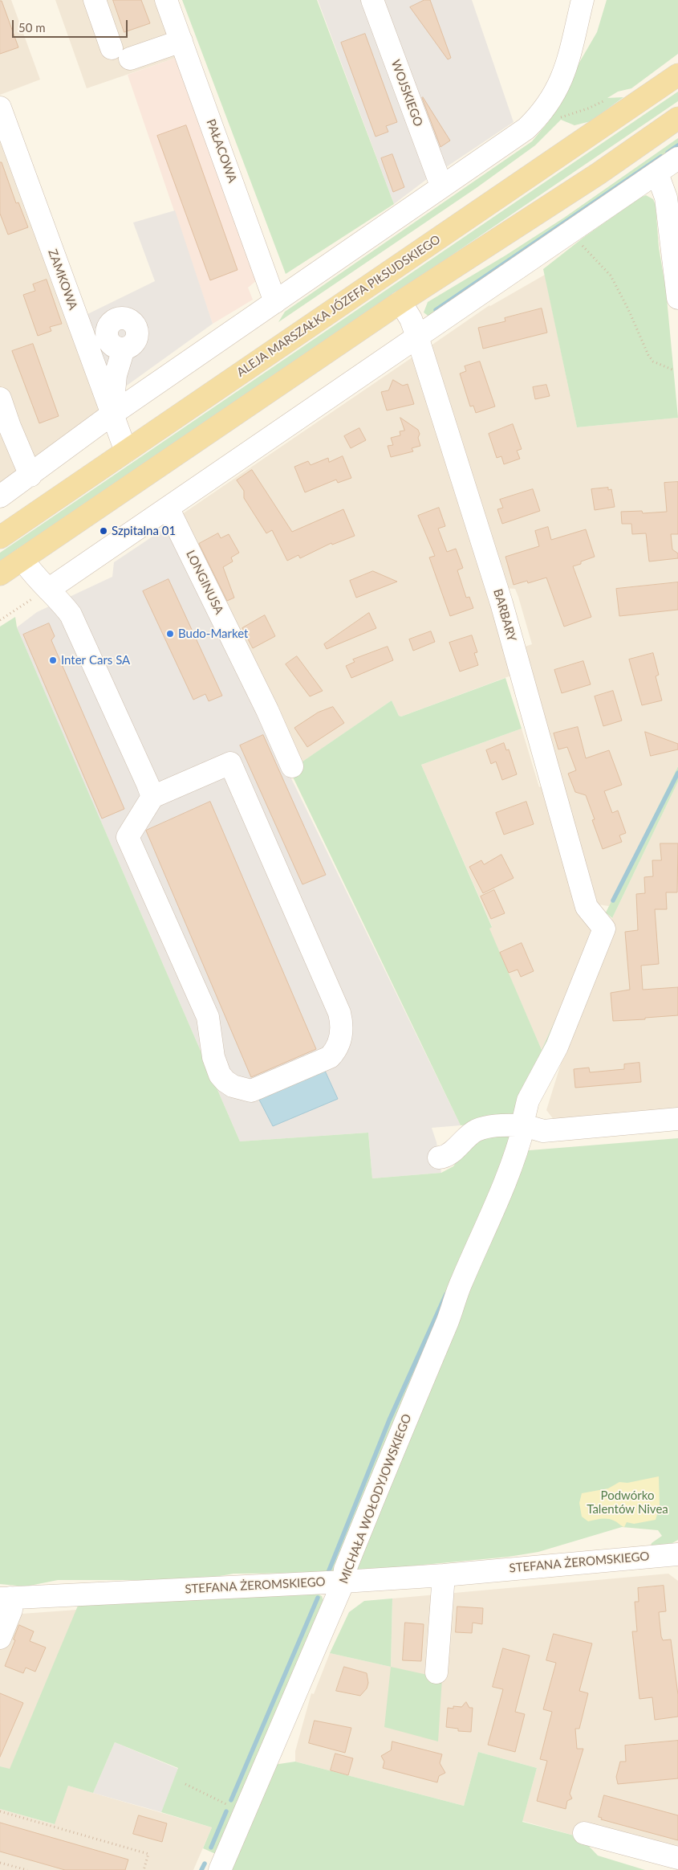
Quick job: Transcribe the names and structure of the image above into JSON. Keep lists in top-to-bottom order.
{
  "streets": {
    "main road": ["ALEJA MARSZAŁKA JÓZEFA PIŁSUDSKIEGO"],
    "street": [
      "WOJSKIEGO",
      "PAŁACOWA",
      "ZAMKOWA",
      "LONGINUSA",
      "BARBARY",
      "MICHAŁA WOŁODYJOWSKIEGO",
      "STEFANA ŻEROMSKIEGO"
    ]
  },
  "crossings": [
    ["ZAMKOWA", "ALEJA MARSZAŁKA JÓZEFA PIŁSUDSKIEGO"],
    ["BARBARY", "MICHAŁA WOŁODYJOWSKIEGO"],
    ["MICHAŁA WOŁODYJOWSKIEGO", "STEFANA ŻEROMSKIEGO"]
  ],
  "parks": ["Podwórko Talentów Nivea"],
  "places": ["Szpitalna 01", "Budo-Market", "Inter Cars SA"],
  "scale_bar": "50 m"
}
